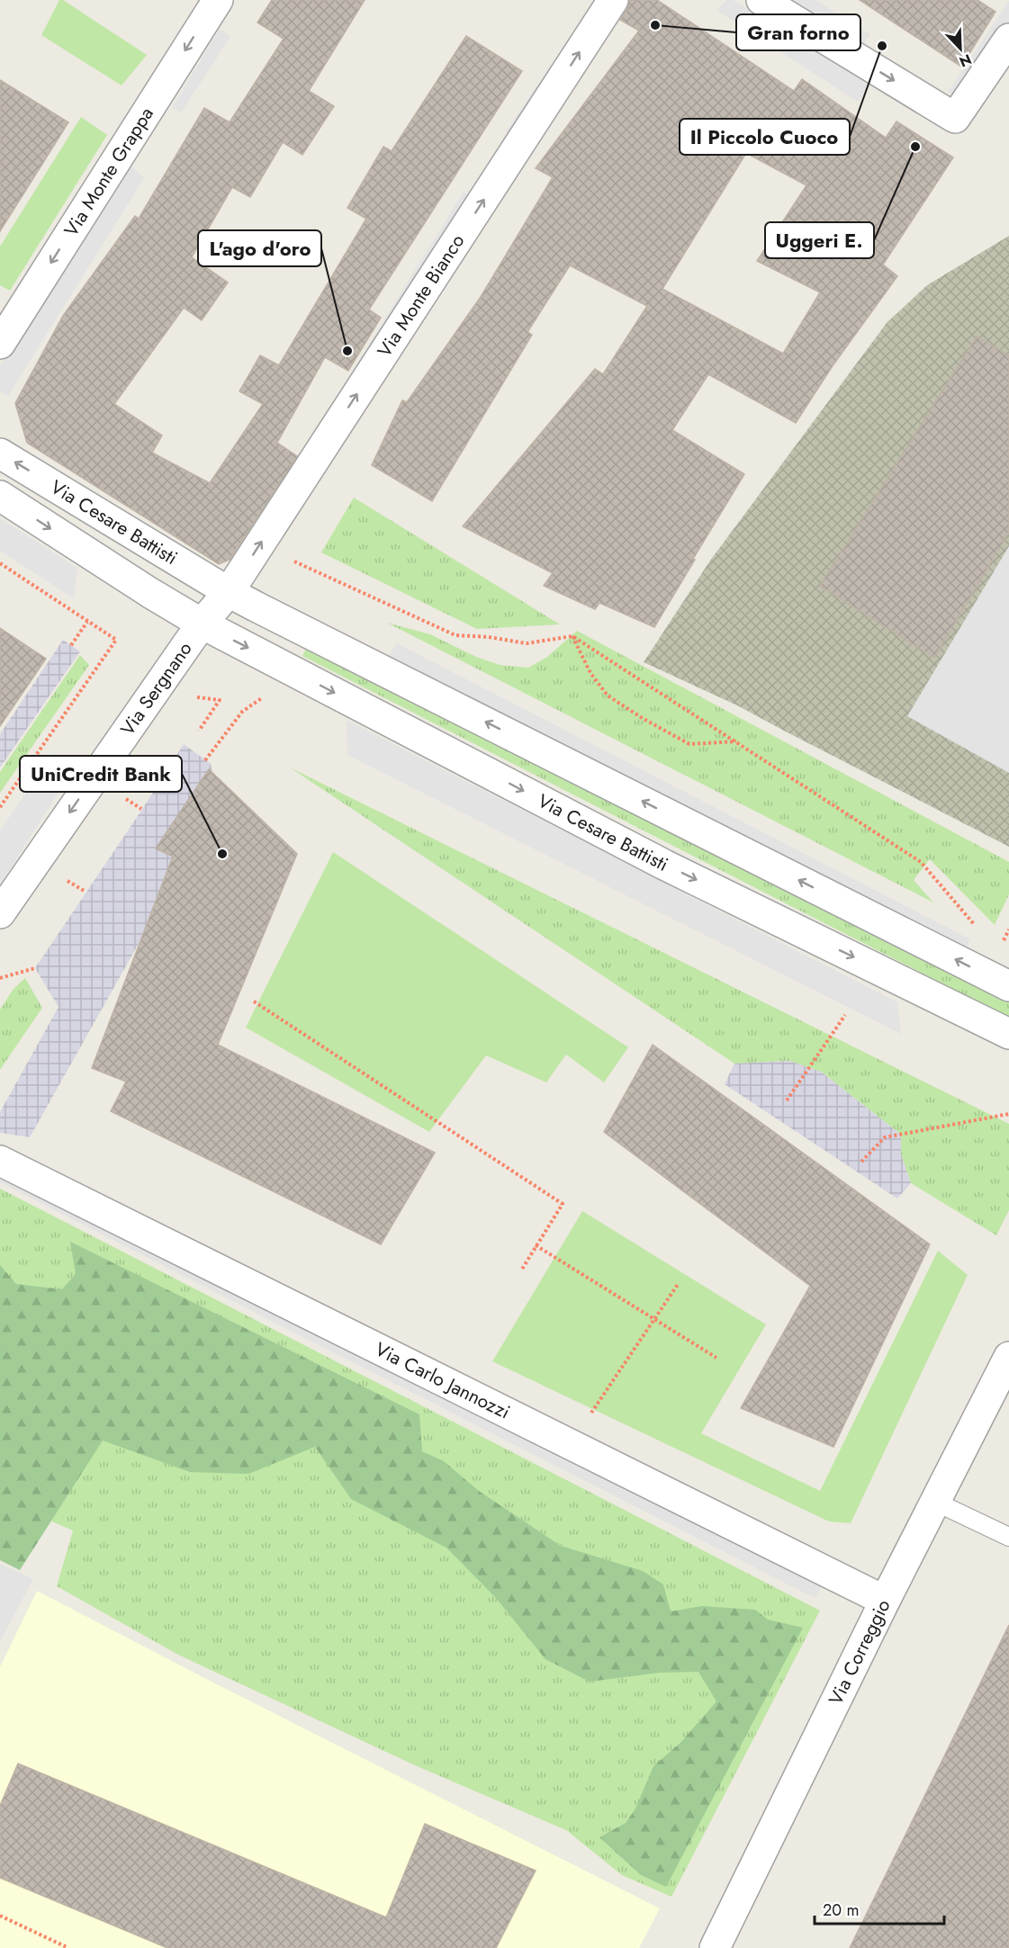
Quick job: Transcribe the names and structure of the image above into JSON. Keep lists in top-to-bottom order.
{
  "streets": {
    "street": [
      "Via Monte Grappa",
      "Via Monte Bianco",
      "Via Cesare Battisti",
      "Via Sergnano",
      "Via Carlo Jannozzi",
      "Via Correggio"
    ]
  },
  "crossings": [
    ["Via Monte Bianco", "Via Cesare Battisti"],
    ["Via Cesare Battisti", "Via Sergnano"],
    ["Via Carlo Jannozzi", "Via Correggio"]
  ],
  "one_way": ["Via Monte Grappa", "Via Monte Bianco", "Via Sergnano"],
  "places": [
    "Gran forno",
    "Il Piccolo Cuoco",
    "Uggeri E.",
    "L'ago d'oro",
    "UniCredit Bank"
  ],
  "scale_bar": "20 m",
  "north": "bottom right"
}
